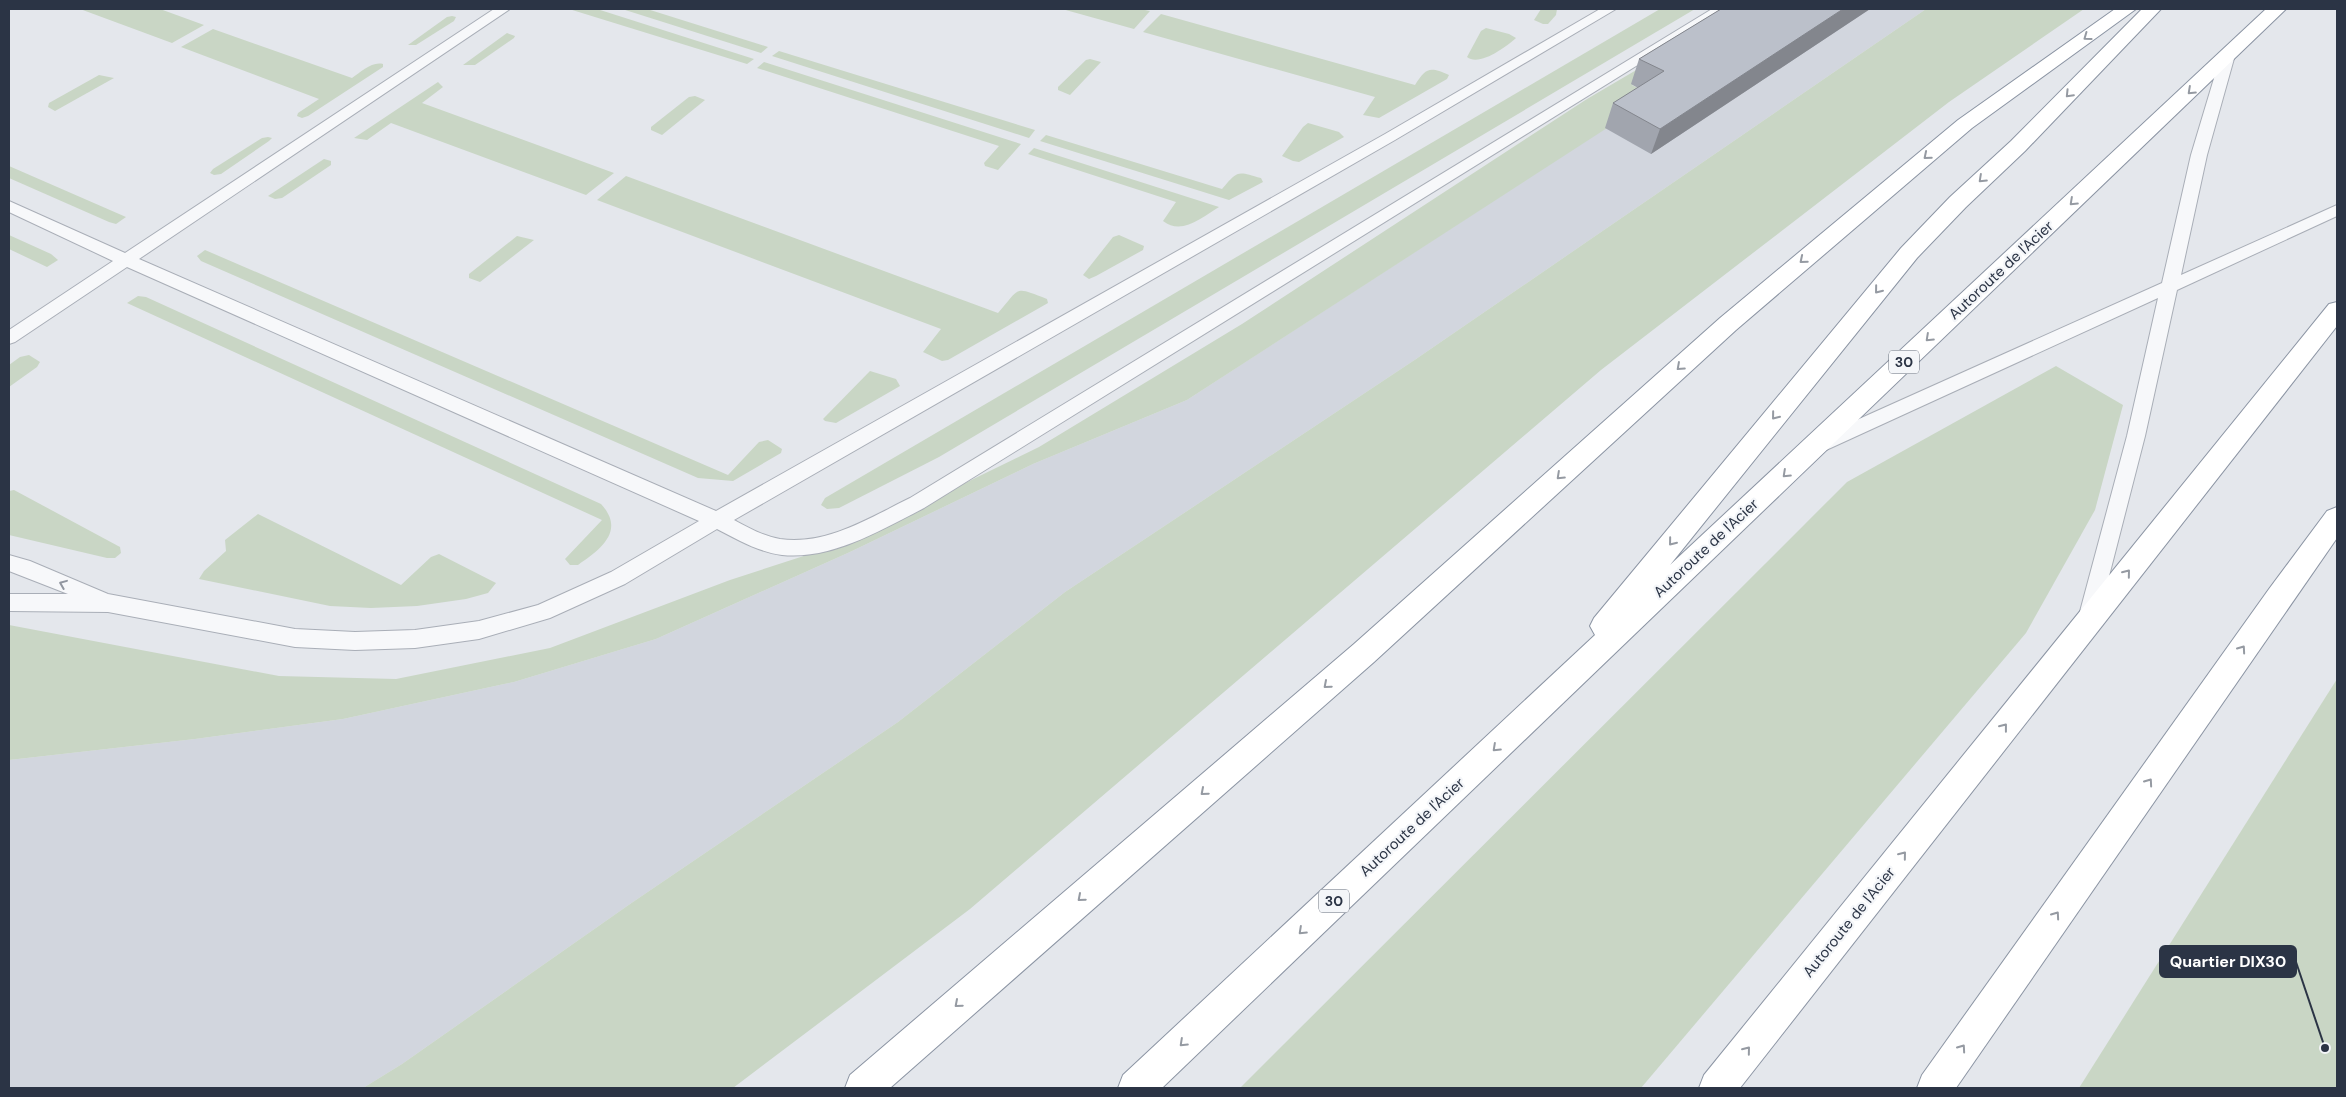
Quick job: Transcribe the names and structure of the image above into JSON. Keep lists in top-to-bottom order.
{
  "streets": {
    "highway": ["Autoroute de l'Acier", "30"]
  },
  "places": ["Quartier DIX30"]
}
